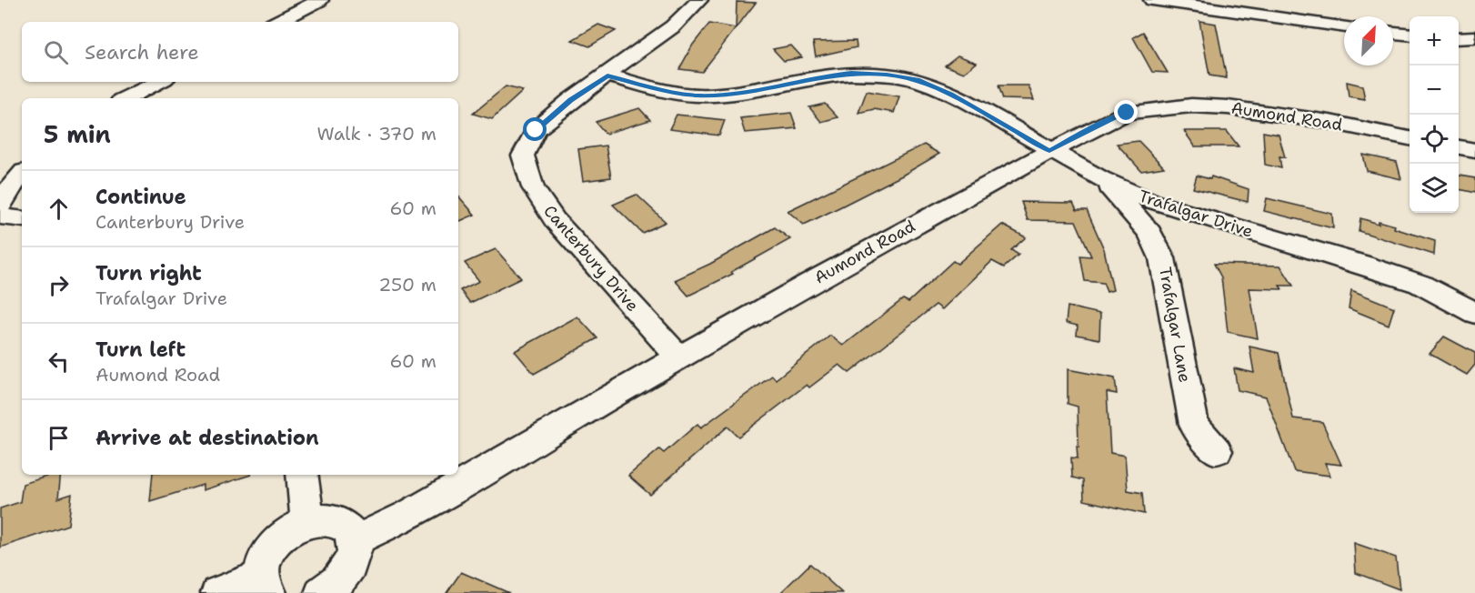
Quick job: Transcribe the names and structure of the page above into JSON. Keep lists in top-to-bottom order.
{
  "streets": {
    "street": [
      "Aumond Road",
      "Trafalgar Drive",
      "Canterbury Drive",
      "Trafalgar Lane"
    ]
  },
  "crossings": [
    ["Aumond Road", "Trafalgar Drive"],
    ["Aumond Road", "Canterbury Drive"],
    ["Trafalgar Drive", "Canterbury Drive"],
    ["Trafalgar Drive", "Trafalgar Lane"]
  ],
  "north": "top right",
  "page": {
    "map_buttons": ["+", "−"],
    "search": "Search here",
    "heading": ["5 min", "Walk · 370 m"],
    "list": [
      ["Continue", "Canterbury Drive", "60 m"],
      ["Turn right", "Trafalgar Drive", "250 m"],
      ["Turn left", "Aumond Road", "60 m"],
      "Arrive at destination"
    ]
  }
}
